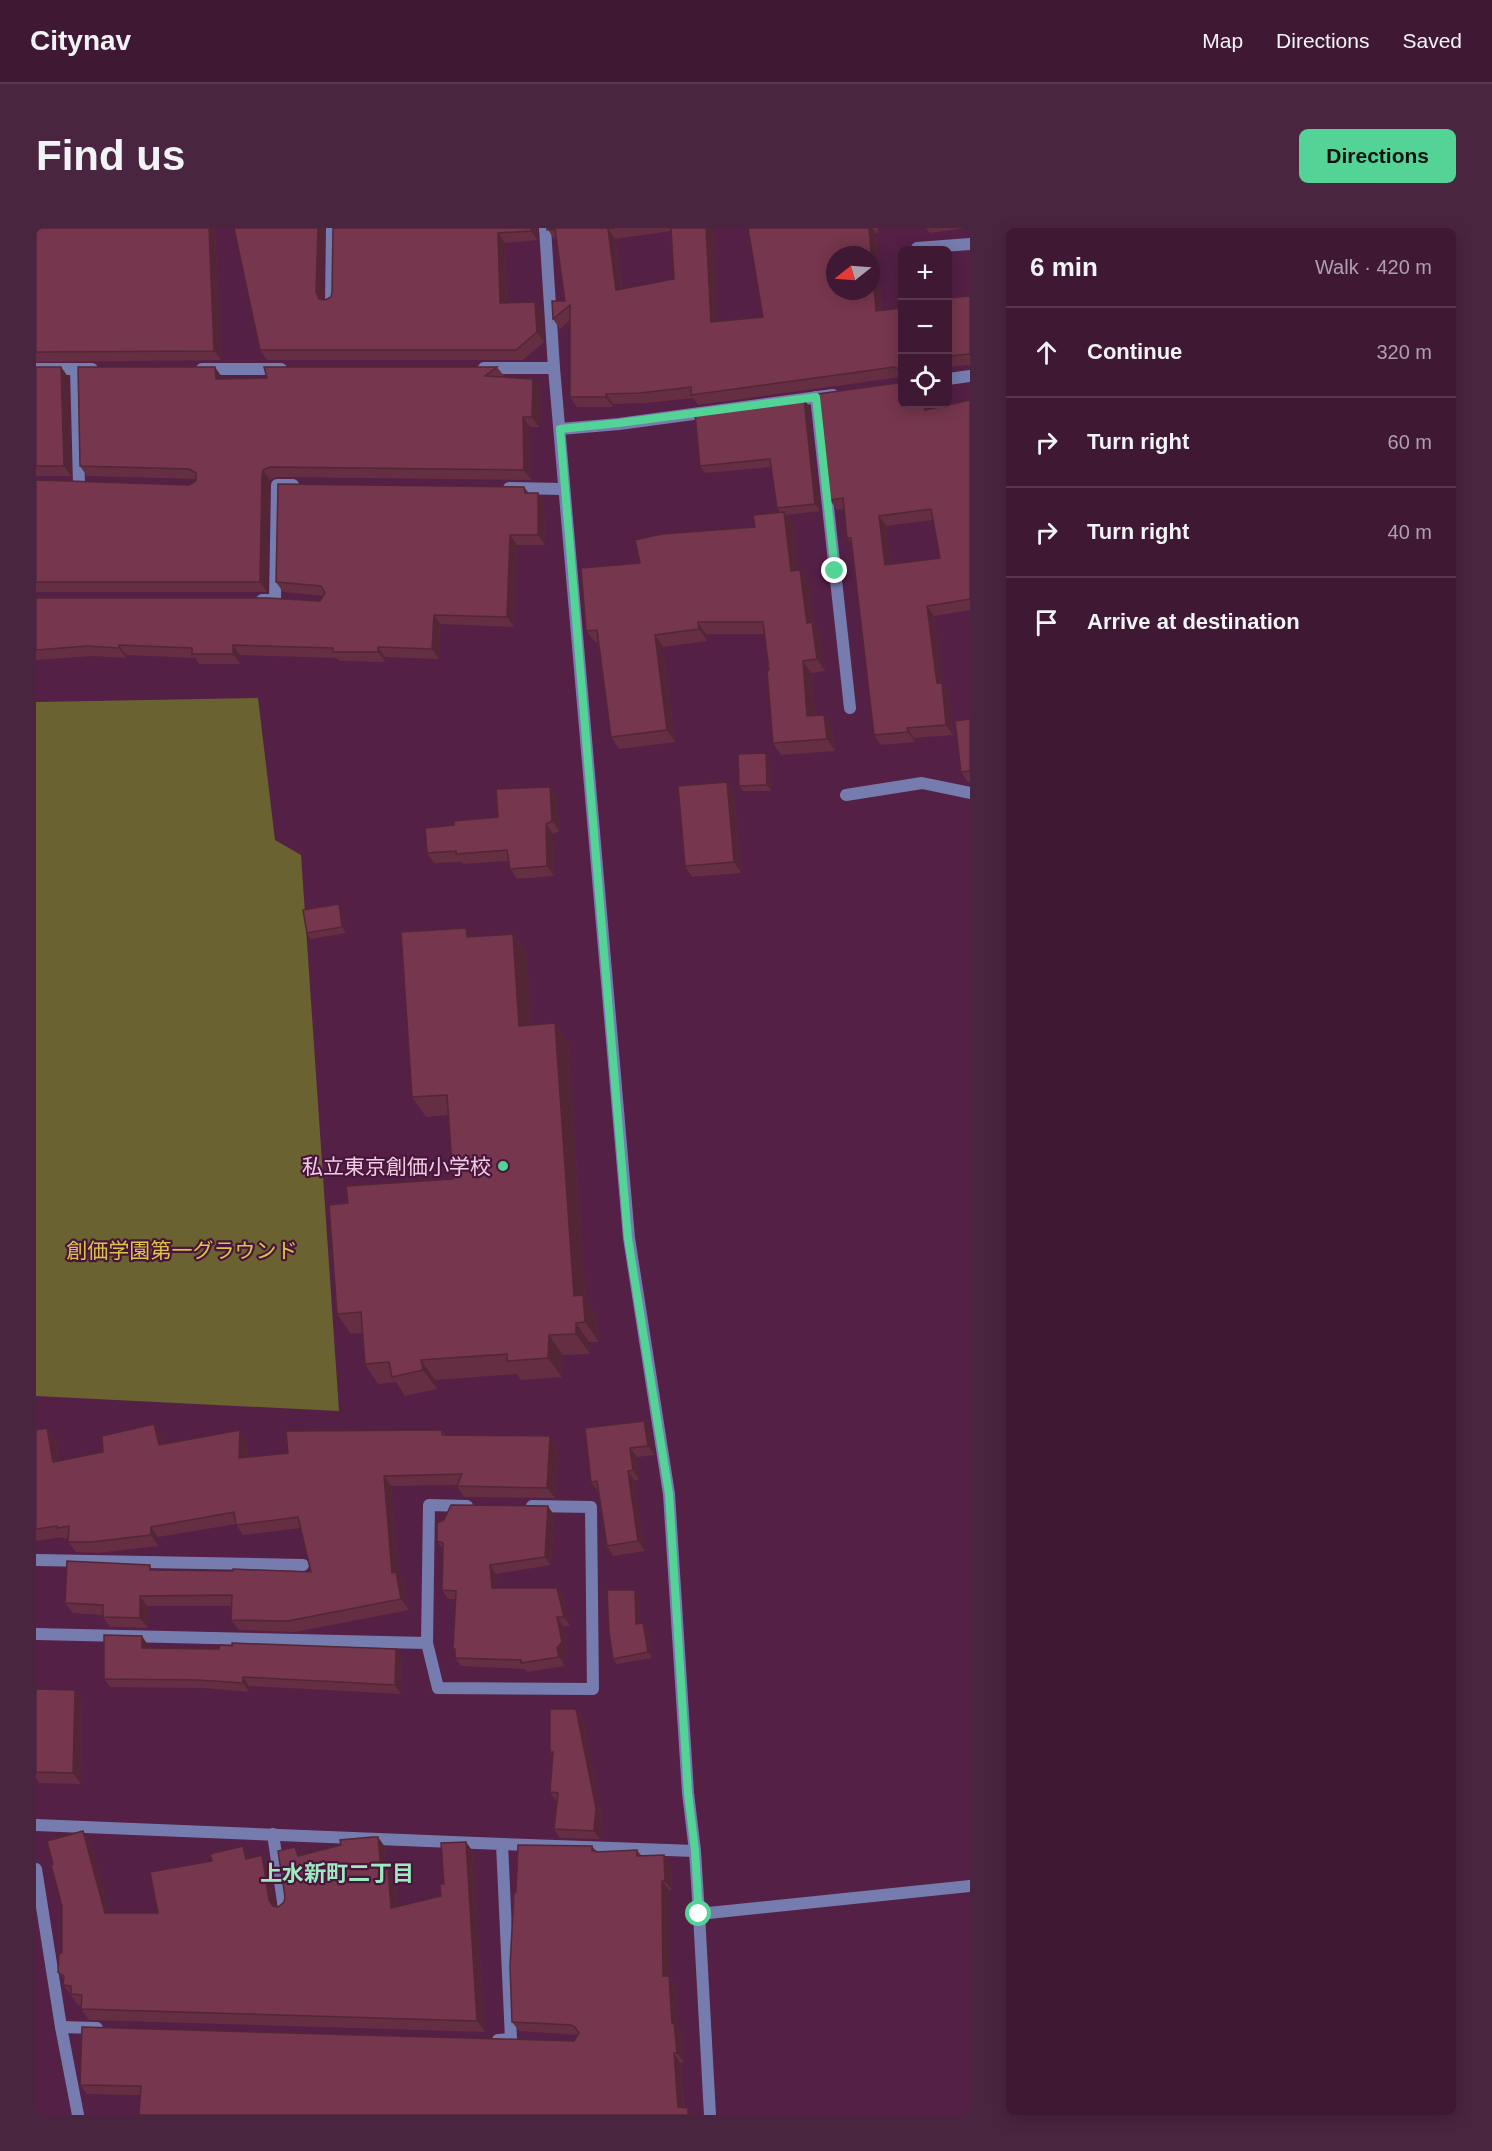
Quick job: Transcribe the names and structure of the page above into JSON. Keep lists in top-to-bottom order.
{
  "districts": ["上水新町二丁目"],
  "parks": ["創価学園第一グラウンド"],
  "places": ["私立東京創価小学校"],
  "north": "left",
  "page": {
    "header": "Citynav",
    "nav": ["Map", "Directions", "Saved"],
    "buttons": "Directions",
    "title": "Find us",
    "heading": ["6 min", "Walk · 420 m"],
    "map_buttons": ["+", "−"],
    "list": [
      ["Continue", "320 m"],
      ["Turn right", "60 m"],
      ["Turn right", "40 m"],
      "Arrive at destination"
    ]
  }
}
